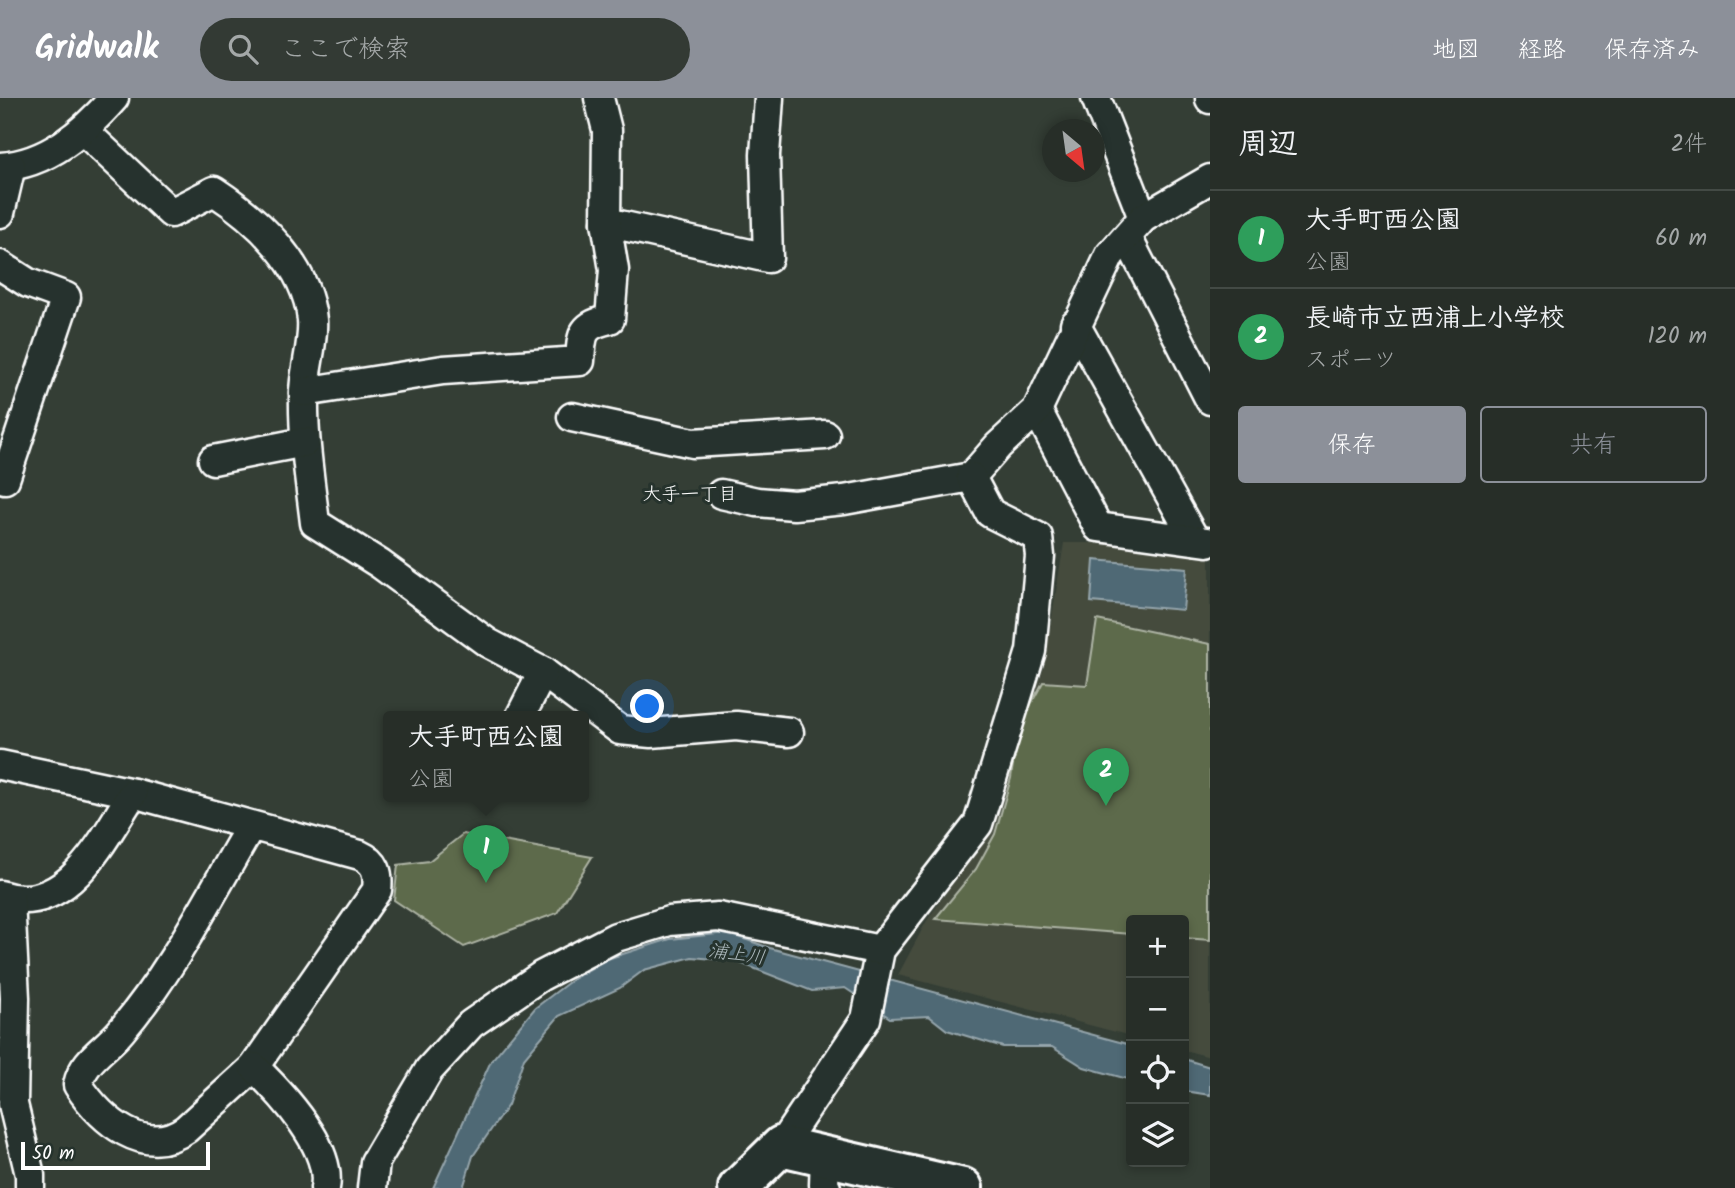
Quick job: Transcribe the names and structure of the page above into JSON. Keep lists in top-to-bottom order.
{
  "districts": ["大手一丁目"],
  "water": ["浦上川"],
  "scale_bar": "50 m",
  "north": "bottom right",
  "page": {
    "header": "Gridwalk",
    "search": "ここで検索",
    "nav": ["地図", "経路", "保存済み"],
    "heading": ["周辺", "2件"],
    "list": [
      {
        "mark": "1",
        "name": "大手町西公園",
        "note": "公園",
        "value": "60 m"
      },
      {
        "mark": "2",
        "name": "長崎市立西浦上小学校",
        "note": "スポーツ",
        "value": "120 m"
      }
    ],
    "buttons": ["保存", "共有"],
    "popup": ["大手町西公園", "公園"],
    "pins": ["2", "1"],
    "map_buttons": ["+", "−"],
    "scale": "50 m"
  }
}
